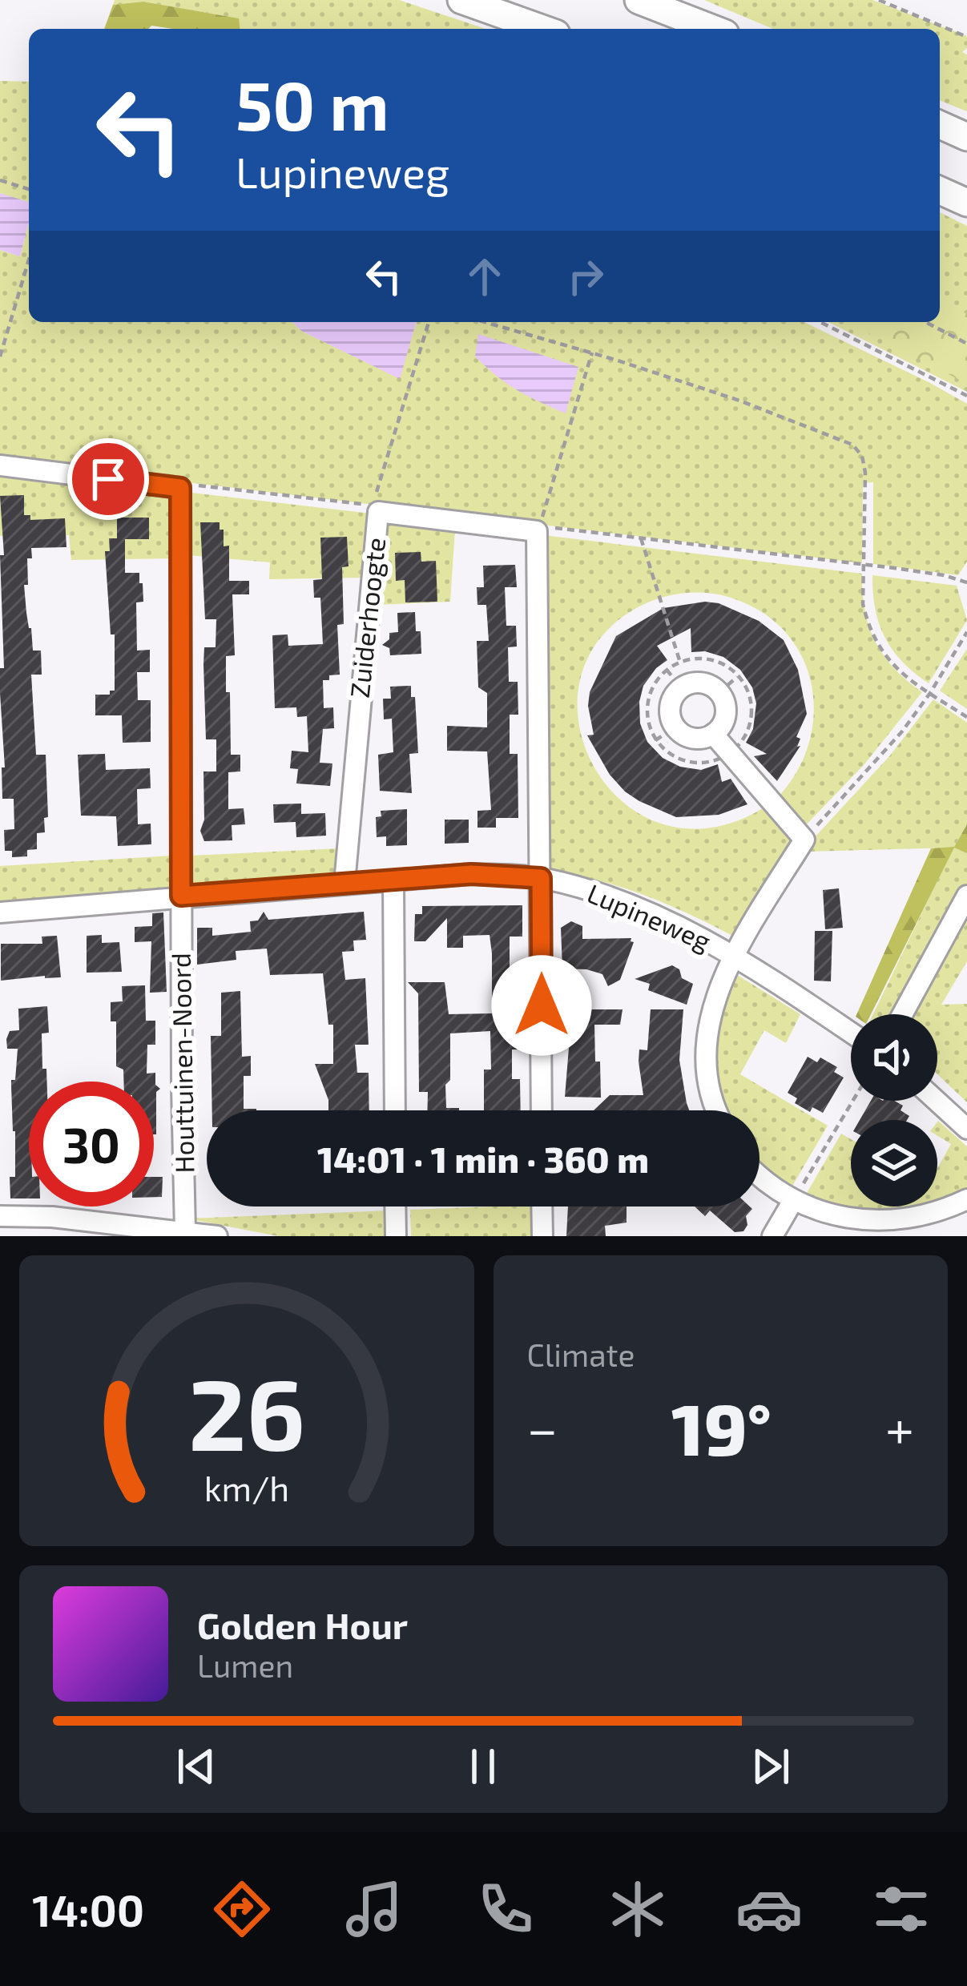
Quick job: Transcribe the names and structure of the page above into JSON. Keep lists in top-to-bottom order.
{
  "streets": {
    "street": ["Zuiderhoogte", "Lupineweg", "Houttuinen-Noord"]
  },
  "crossings": [
    ["Zuiderhoogte", "Lupineweg"],
    ["Lupineweg", "Houttuinen-Noord"]
  ],
  "page": {
    "turn": ["50 m", "Lupineweg"],
    "limit": "30",
    "trip": "14:01 · 1 min · 360 m",
    "tile": "Climate",
    "heat": ["−", "19°", "+"],
    "song": ["Golden Hour", "Lumen"],
    "tabs": "14:00",
    "gauge": ["26", "km/h"]
  }
}
